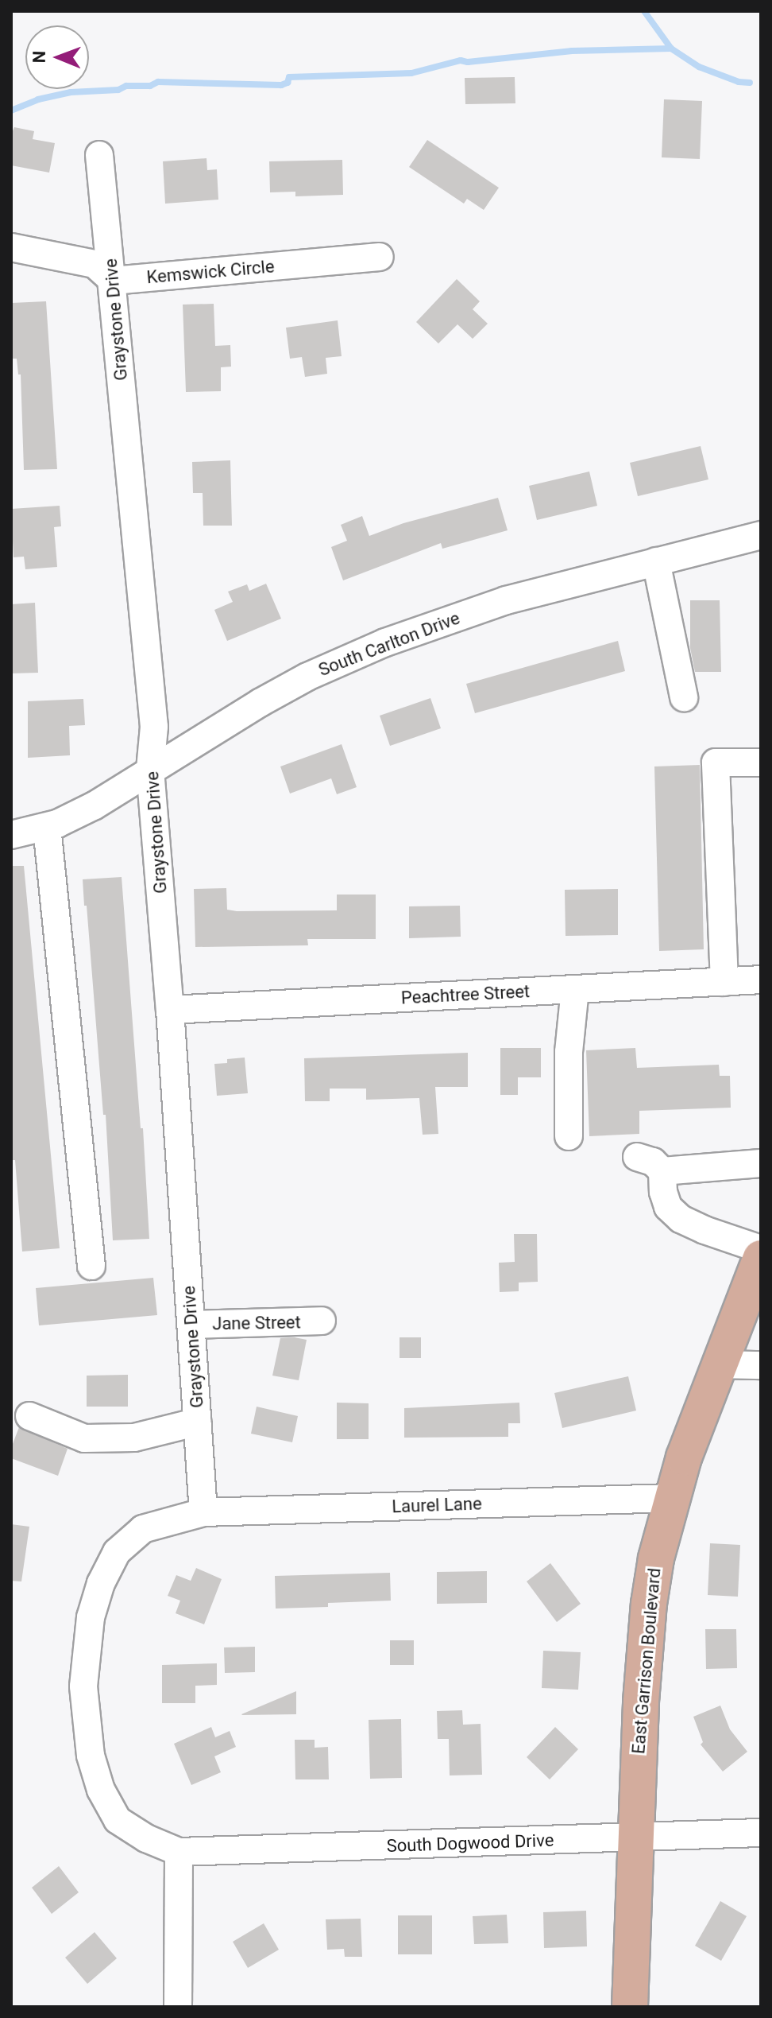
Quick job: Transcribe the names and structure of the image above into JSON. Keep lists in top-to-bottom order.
{
  "streets": {
    "main road": ["East Garrison Boulevard"],
    "street": [
      "Kemswick Circle",
      "Graystone Drive",
      "South Carlton Drive",
      "Peachtree Street",
      "Jane Street",
      "Laurel Lane",
      "South Dogwood Drive"
    ]
  },
  "crossings": [
    ["Kemswick Circle", "Graystone Drive"],
    ["Graystone Drive", "South Carlton Drive"],
    ["Graystone Drive", "Peachtree Street"],
    ["Graystone Drive", "Jane Street"],
    ["Graystone Drive", "Laurel Lane"],
    ["Laurel Lane", "East Garrison Boulevard"],
    ["Laurel Lane", "South Dogwood Drive"],
    ["East Garrison Boulevard", "South Dogwood Drive"]
  ],
  "north": "left"
}
